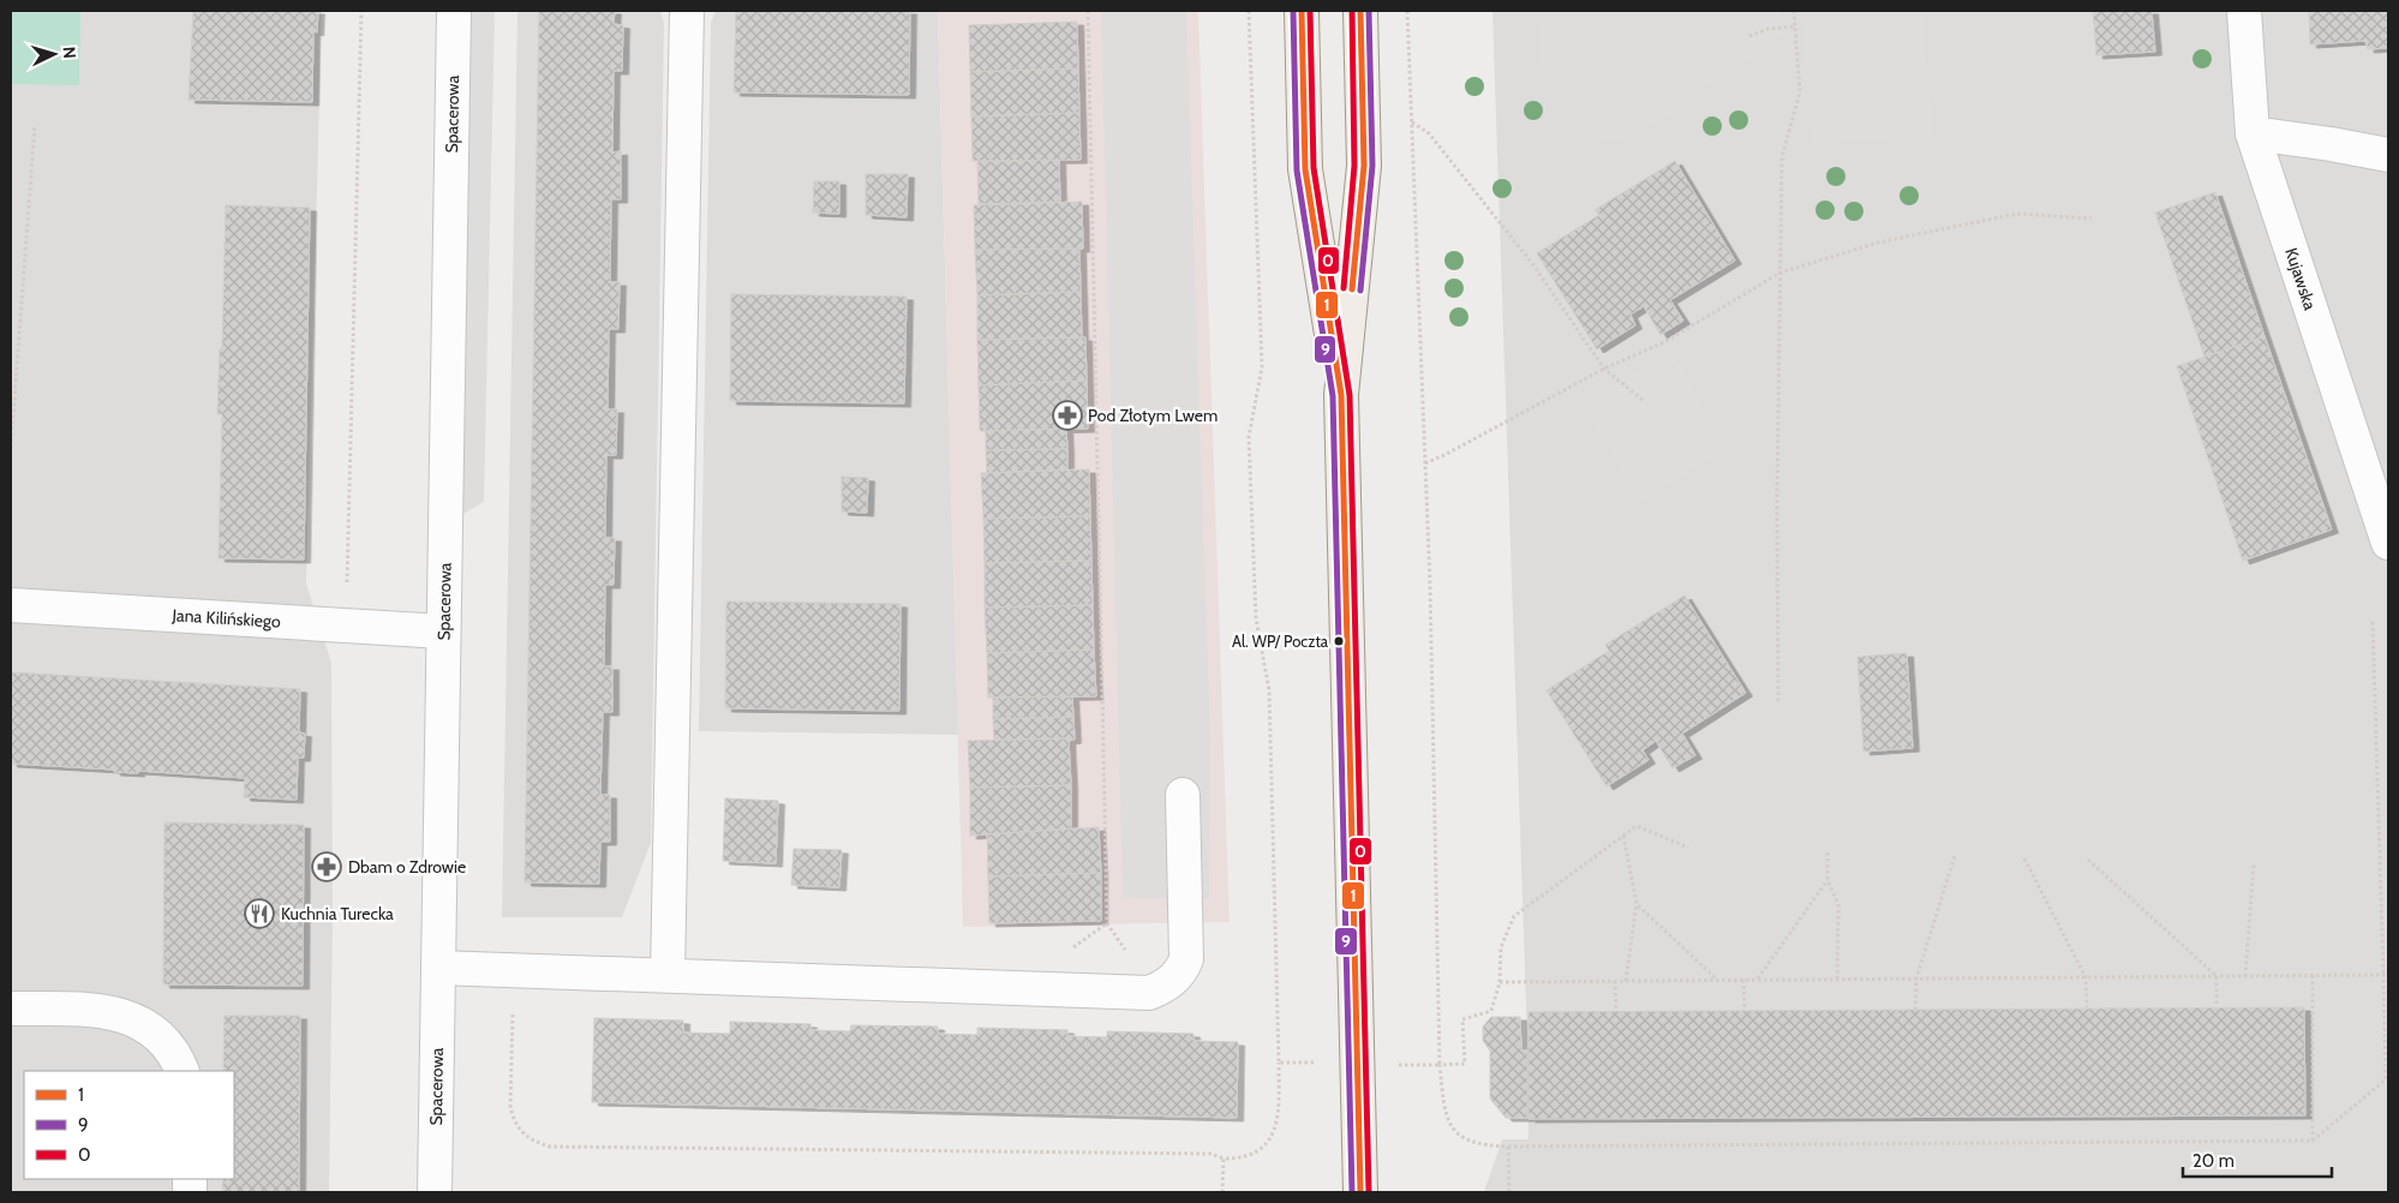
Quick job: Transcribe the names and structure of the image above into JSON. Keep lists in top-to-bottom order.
{
  "streets": {
    "street": ["Spacerowa", "Kujawska", "Jana Kilińskiego"]
  },
  "crossings": [
    ["Spacerowa", "Jana Kilińskiego"]
  ],
  "places": {
    "pharmacy": ["Pod Złotym Lwem", "Dbam o Zdrowie"],
    "other": ["Al. WP/ Poczta"],
    "restaurant": ["Kuchnia Turecka"]
  },
  "lines": ["transit line 1", "transit line 9", "transit line 0"],
  "legend": ["1", "9", "0"],
  "scale_bar": "20 m",
  "north": "right"
}
